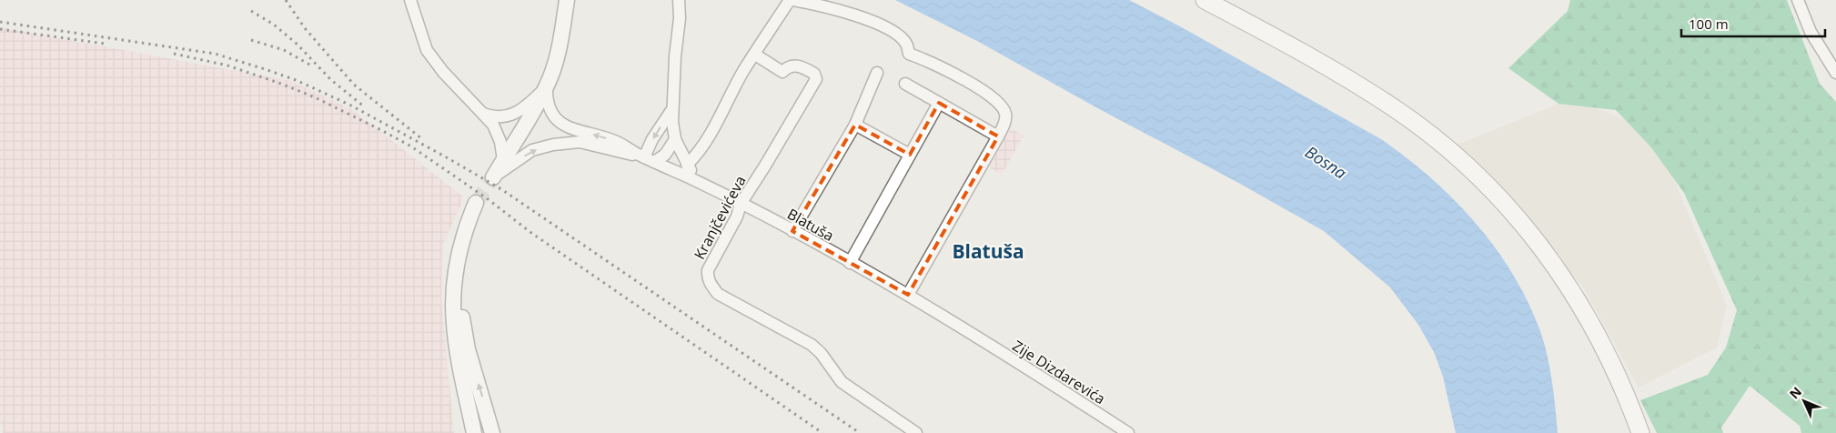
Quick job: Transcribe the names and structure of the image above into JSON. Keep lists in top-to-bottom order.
{
  "streets": {
    "street": ["Kranjčevićeva", "Blatuša", "Zije Dizdarevića"]
  },
  "crossings": [
    ["Kranjčevićeva", "Blatuša"],
    ["Blatuša", "Zije Dizdarevića"]
  ],
  "districts": ["Blatuša"],
  "water": ["Bosna"],
  "scale_bar": "100 m",
  "north": "top left"
}
